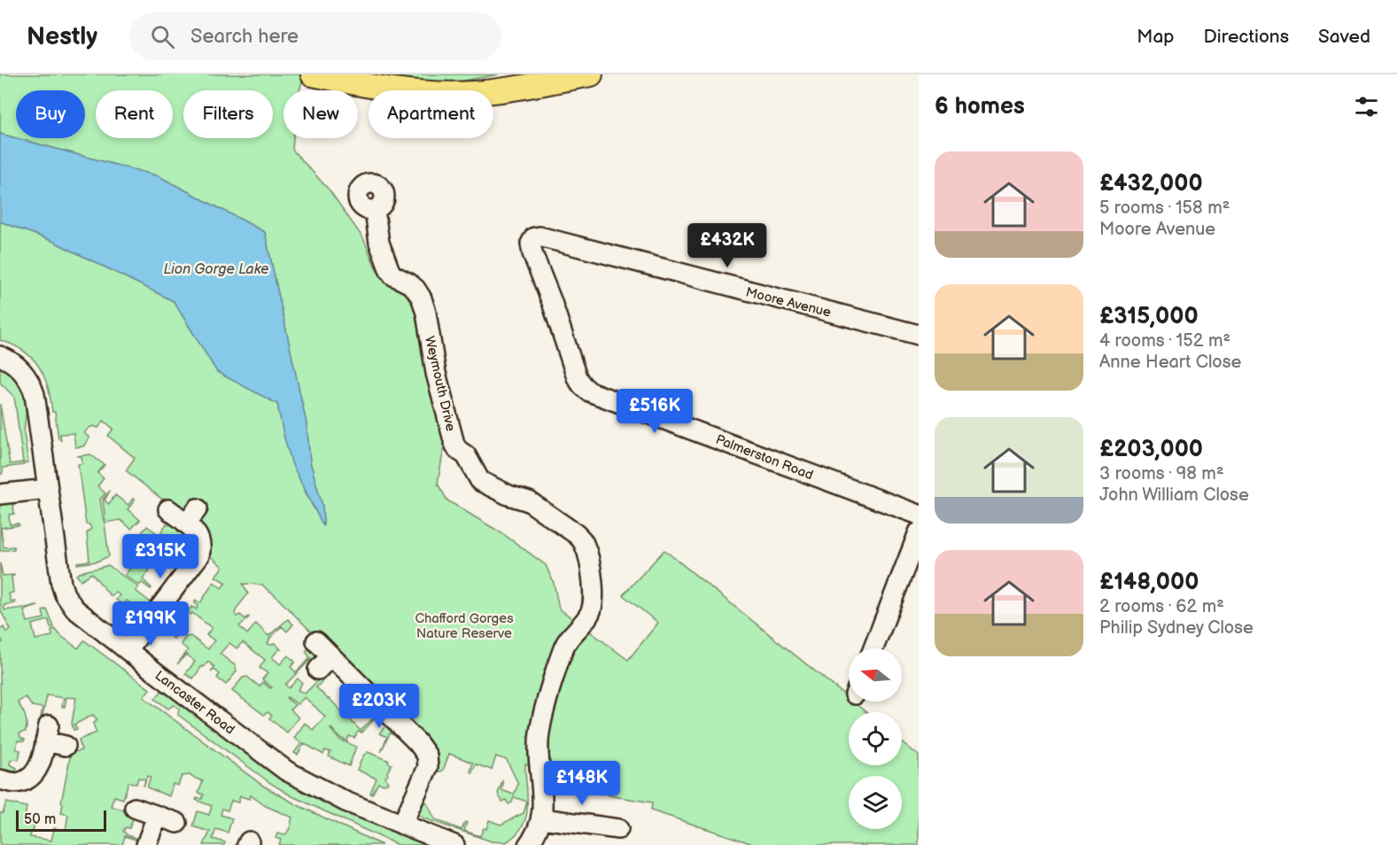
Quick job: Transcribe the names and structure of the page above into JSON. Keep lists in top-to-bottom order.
{
  "streets": {
    "street": [
      "Moore Avenue",
      "Weymouth Drive",
      "Palmerston Road",
      "Lancaster Road"
    ]
  },
  "crossings": [
    ["Moore Avenue", "Palmerston Road"]
  ],
  "water": ["Lion Gorge Lake"],
  "parks": ["Chafford Gorges Nature Reserve"],
  "scale_bar": "50 m",
  "north": "left",
  "page": {
    "header": "Nestly",
    "search": "Search here",
    "nav": ["Map", "Directions", "Saved"],
    "heading": "6 homes",
    "chip": [
      "Buy",
      "Rent",
      "Filters",
      "New",
      "Apartment"
    ],
    "list": [
      {
        "name": "£432,000",
        "note": "5 rooms · 158 m² · Moore Avenue"
      },
      {
        "name": "£315,000",
        "note": "4 rooms · 152 m² · Anne Heart Close"
      },
      {
        "name": "£203,000",
        "note": "3 rooms · 98 m² · John William Close"
      },
      {
        "name": "£148,000",
        "note": "2 rooms · 62 m² · Philip Sydney Close"
      }
    ],
    "price": [
      "£432K",
      "£516K",
      "£315K",
      "£199K",
      "£203K",
      "£148K"
    ],
    "scale": "50 m"
  }
}
